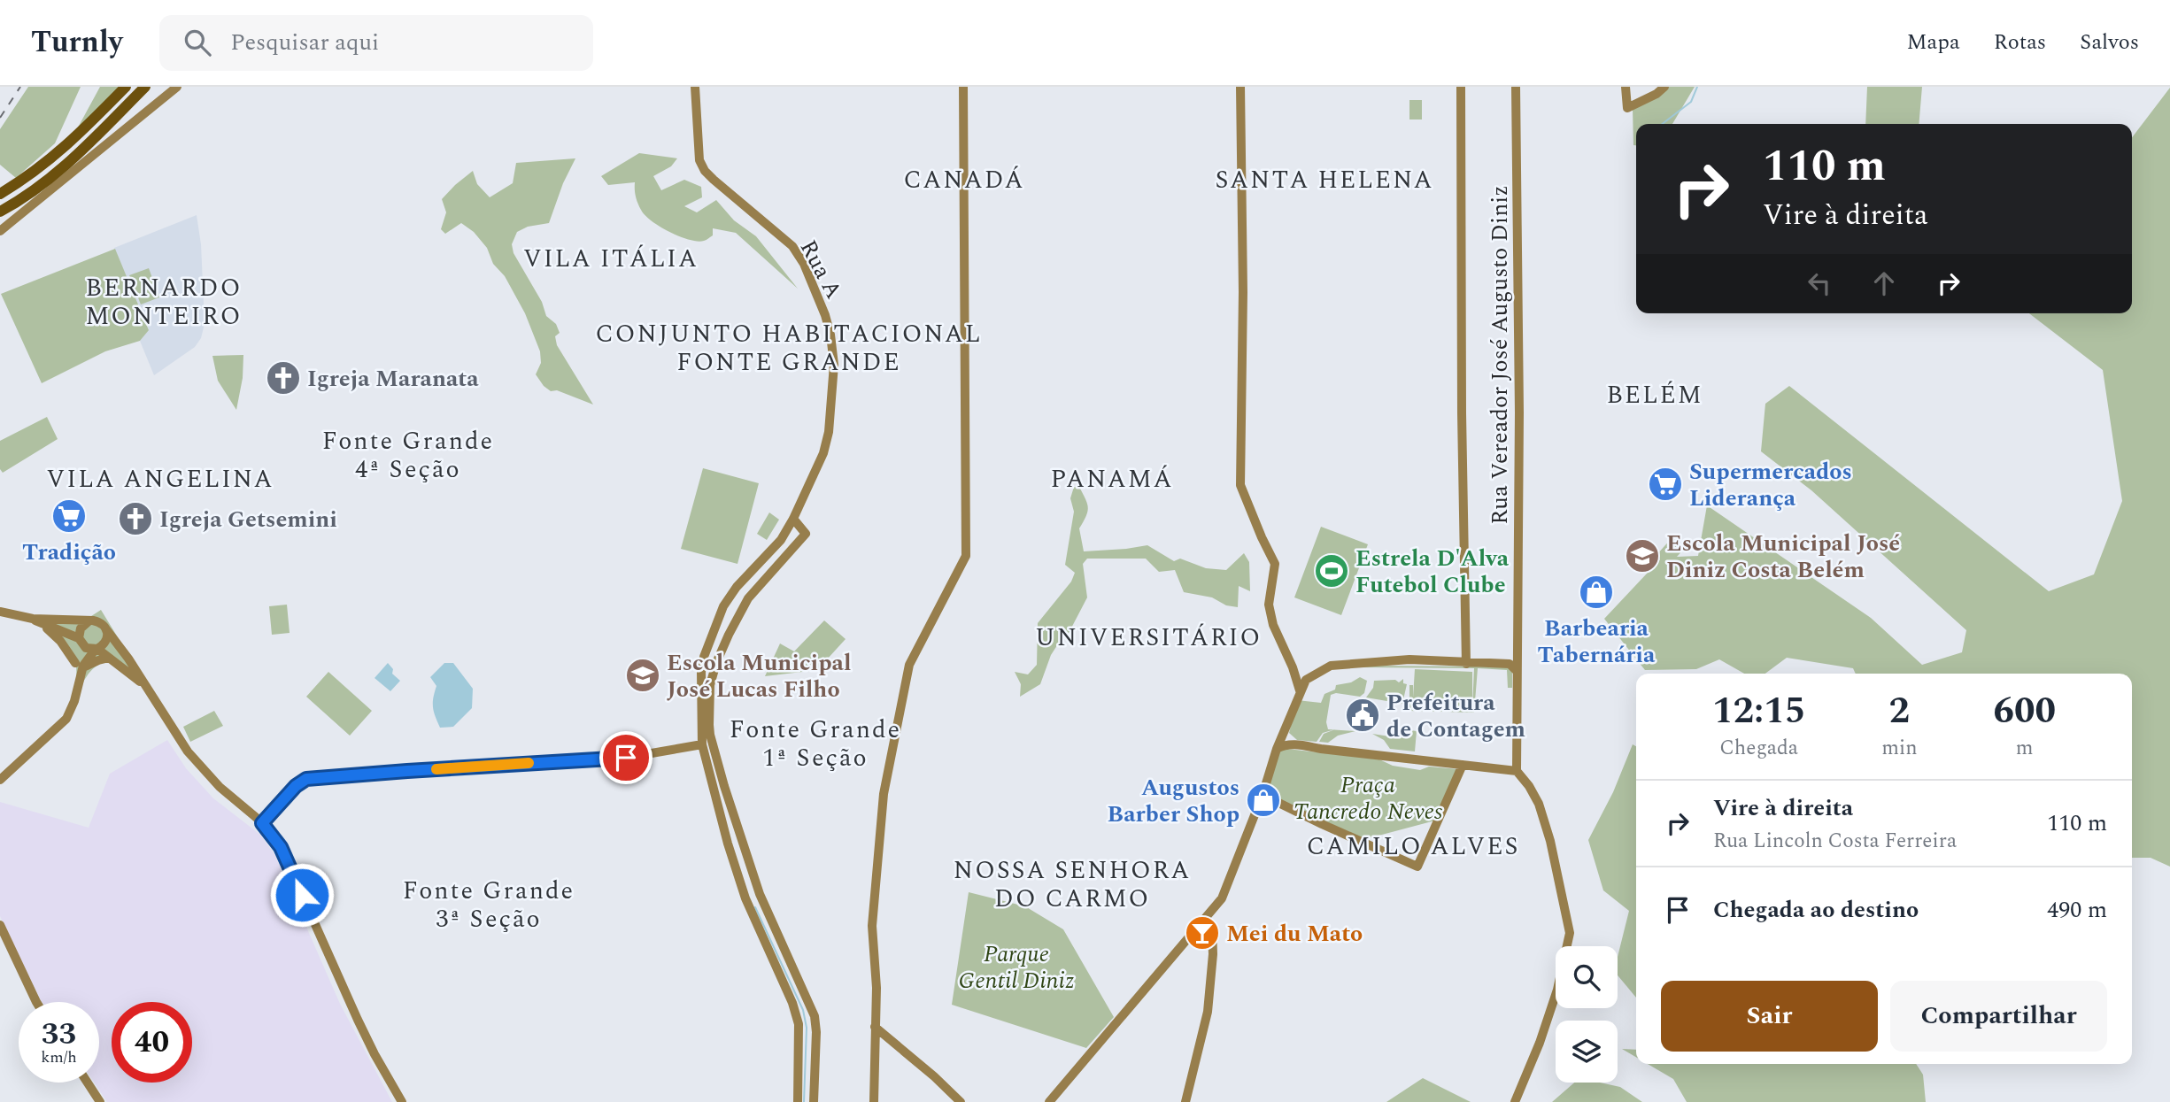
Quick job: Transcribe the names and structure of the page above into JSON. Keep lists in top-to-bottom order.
{
  "streets": {
    "street": ["Rua A", "Rua Vereador José Augusto Diniz"]
  },
  "districts": [
    "CANADÁ",
    "SANTA HELENA",
    "VILA ITÁLIA",
    "BERNARDO MONTEIRO",
    "CONJUNTO HABITACIONAL FONTE GRANDE",
    "BELÉM",
    "Fonte Grande 4ª Seção",
    "VILA ANGELINA",
    "PANAMÁ",
    "UNIVERSITÁRIO",
    "Fonte Grande 1ª Seção",
    "CAMILO ALVES",
    "NOSSA SENHORA DO CARMO",
    "Fonte Grande 3ª Seção"
  ],
  "parks": ["Praça Tancredo Neves", "Parque Gentil Diniz"],
  "places": {
    "church": ["Igreja Maranata", "Igreja Getsemini"],
    "supermarket": ["Supermercados Liderança", "Tradição"],
    "school or university": ["Escola Municipal José Diniz Costa Belém", "Escola Municipal José Lucas Filho"],
    "sports": ["Estrela D'Alva Futebol Clube"],
    "shop": ["Barbearia Tabernária", "Augustos Barber Shop"],
    "public building": ["Prefeitura de Contagem"],
    "bar": ["Mei du Mato"]
  },
  "page": {
    "header": "Turnly",
    "search": "Pesquisar aqui",
    "nav": ["Mapa", "Rotas", "Salvos"],
    "turn": ["110 m", "Vire à direita"],
    "eta": [
      "12:15",
      "Chegada",
      "2",
      "min",
      "600",
      "m"
    ],
    "list": [
      {
        "name": "Vire à direita",
        "note": "Rua Lincoln Costa Ferreira",
        "value": "110 m"
      },
      {
        "name": "Chegada ao destino",
        "value": "490 m"
      }
    ],
    "buttons": ["Sair", "Compartilhar"],
    "speed": "33 km/h",
    "limit": "40"
  }
}
